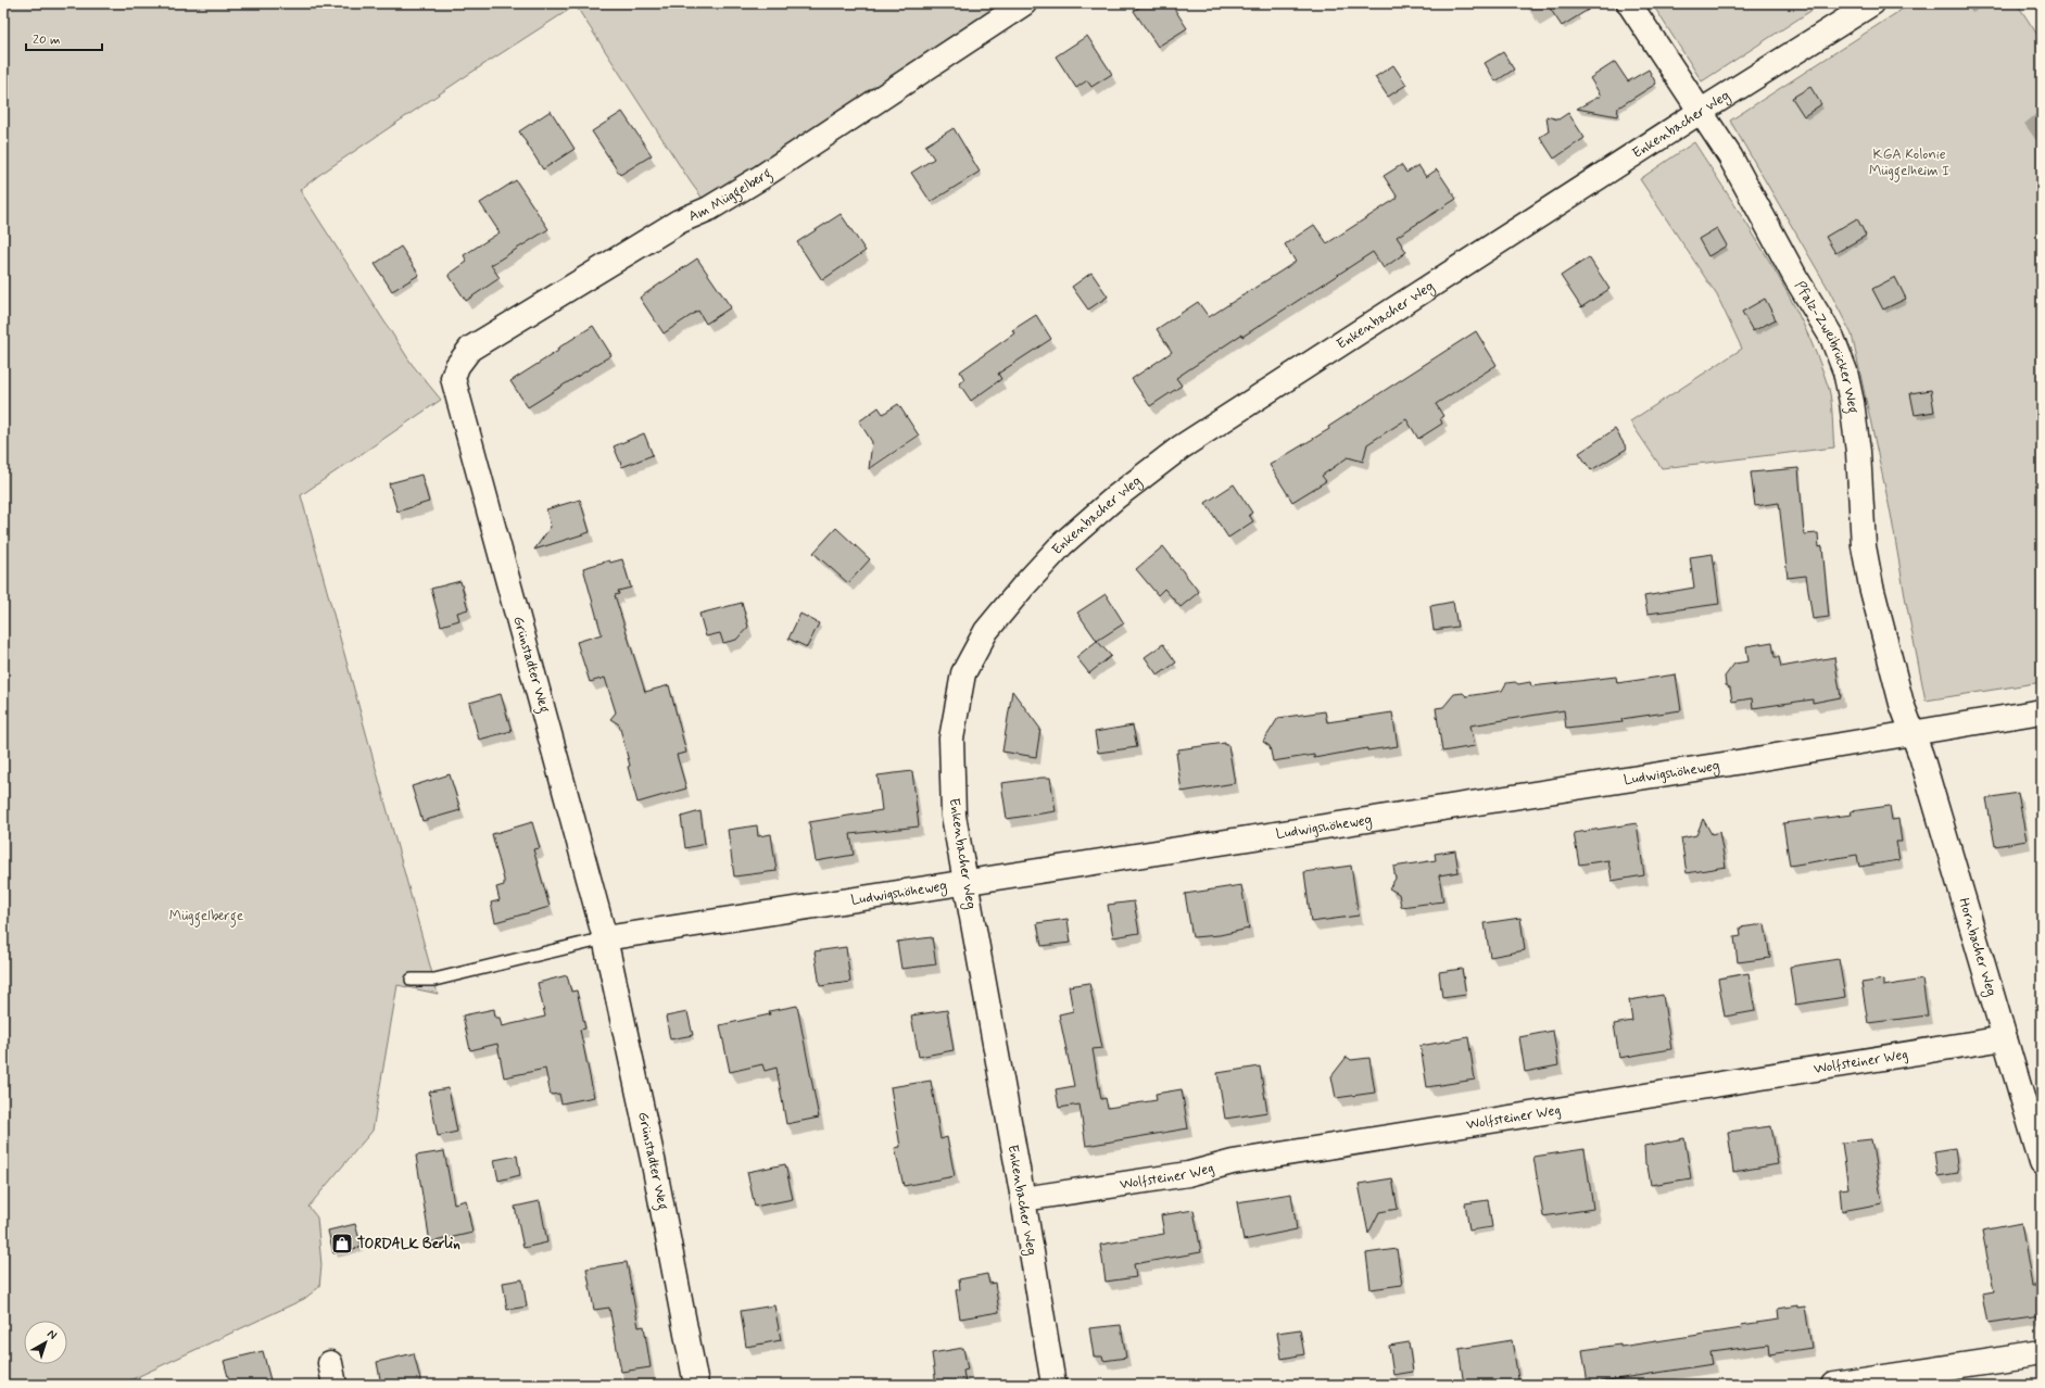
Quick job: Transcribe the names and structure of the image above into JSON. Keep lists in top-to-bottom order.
{
  "streets": {
    "street": [
      "Enkenbacher Weg",
      "Am Müggelberg",
      "Pfalz-Zweibrücker Weg",
      "Grünstadter Weg",
      "Ludwigshöheweg",
      "Hornbacher Weg",
      "Wolfsteiner Weg"
    ]
  },
  "crossings": [
    ["Enkenbacher Weg", "Pfalz-Zweibrücker Weg"],
    ["Enkenbacher Weg", "Ludwigshöheweg"],
    ["Enkenbacher Weg", "Wolfsteiner Weg"],
    ["Am Müggelberg", "Grünstadter Weg"],
    ["Pfalz-Zweibrücker Weg", "Ludwigshöheweg"],
    ["Pfalz-Zweibrücker Weg", "Hornbacher Weg"],
    ["Grünstadter Weg", "Ludwigshöheweg"],
    ["Ludwigshöheweg", "Hornbacher Weg"],
    ["Hornbacher Weg", "Wolfsteiner Weg"]
  ],
  "parks": ["KGA Kolonie Müggelheim I", "Müggelberge"],
  "places": {
    "shop": ["TORDALK Berlin"]
  },
  "scale_bar": "20 m",
  "north": "top right"
}
